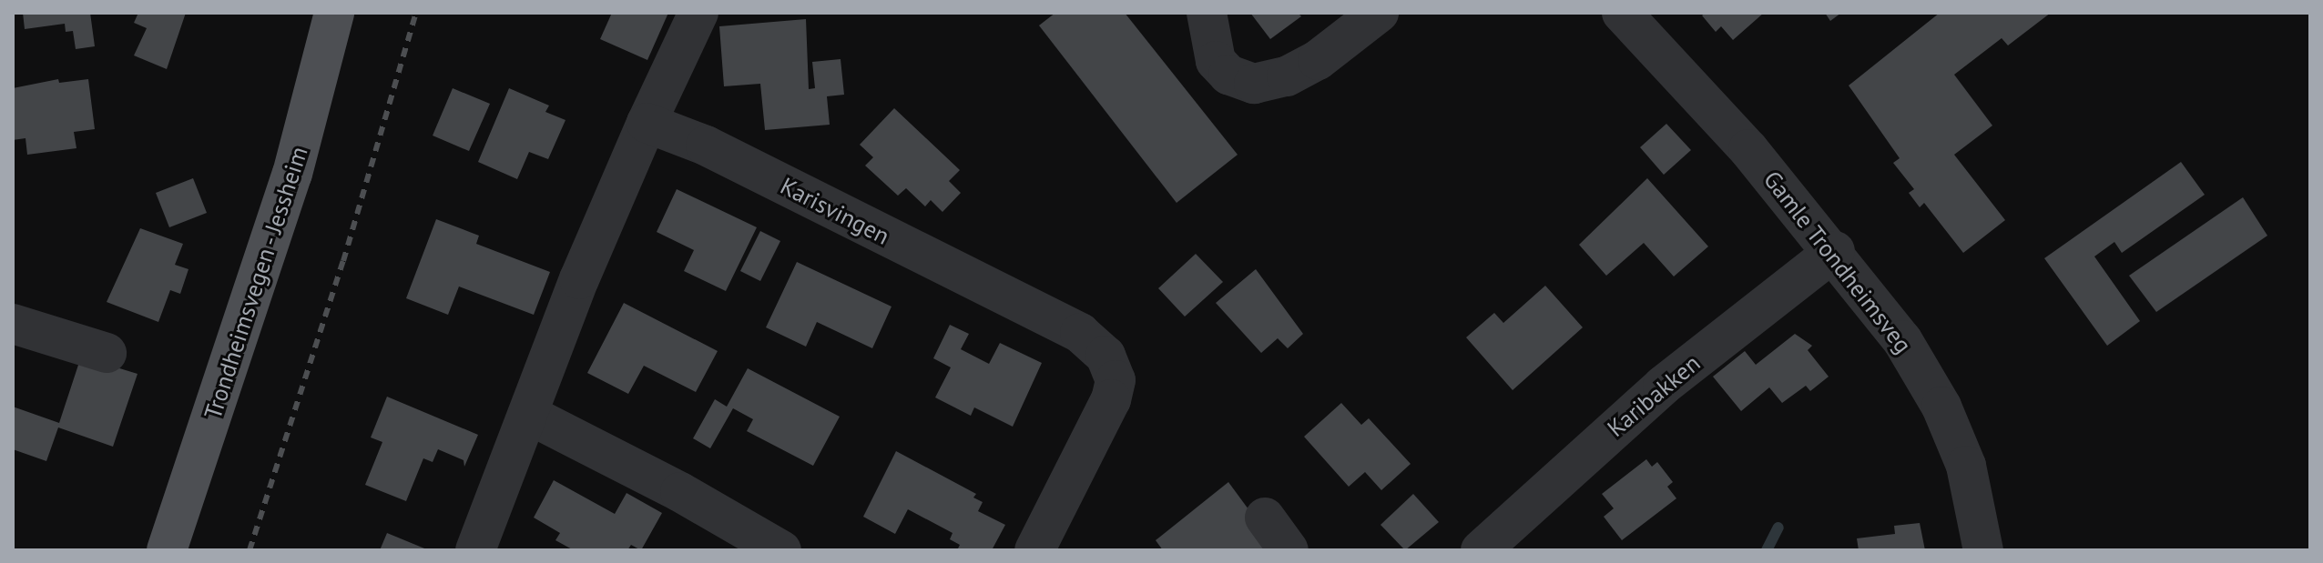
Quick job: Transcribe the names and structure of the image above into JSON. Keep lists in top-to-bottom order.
{
  "streets": {
    "main road": ["Trondheimsvegen - Jessheim"],
    "street": ["Karisvingen", "Gamle Trondheimsveg", "Karibakken"]
  },
  "crossings": [
    ["Gamle Trondheimsveg", "Karibakken"]
  ]
}
